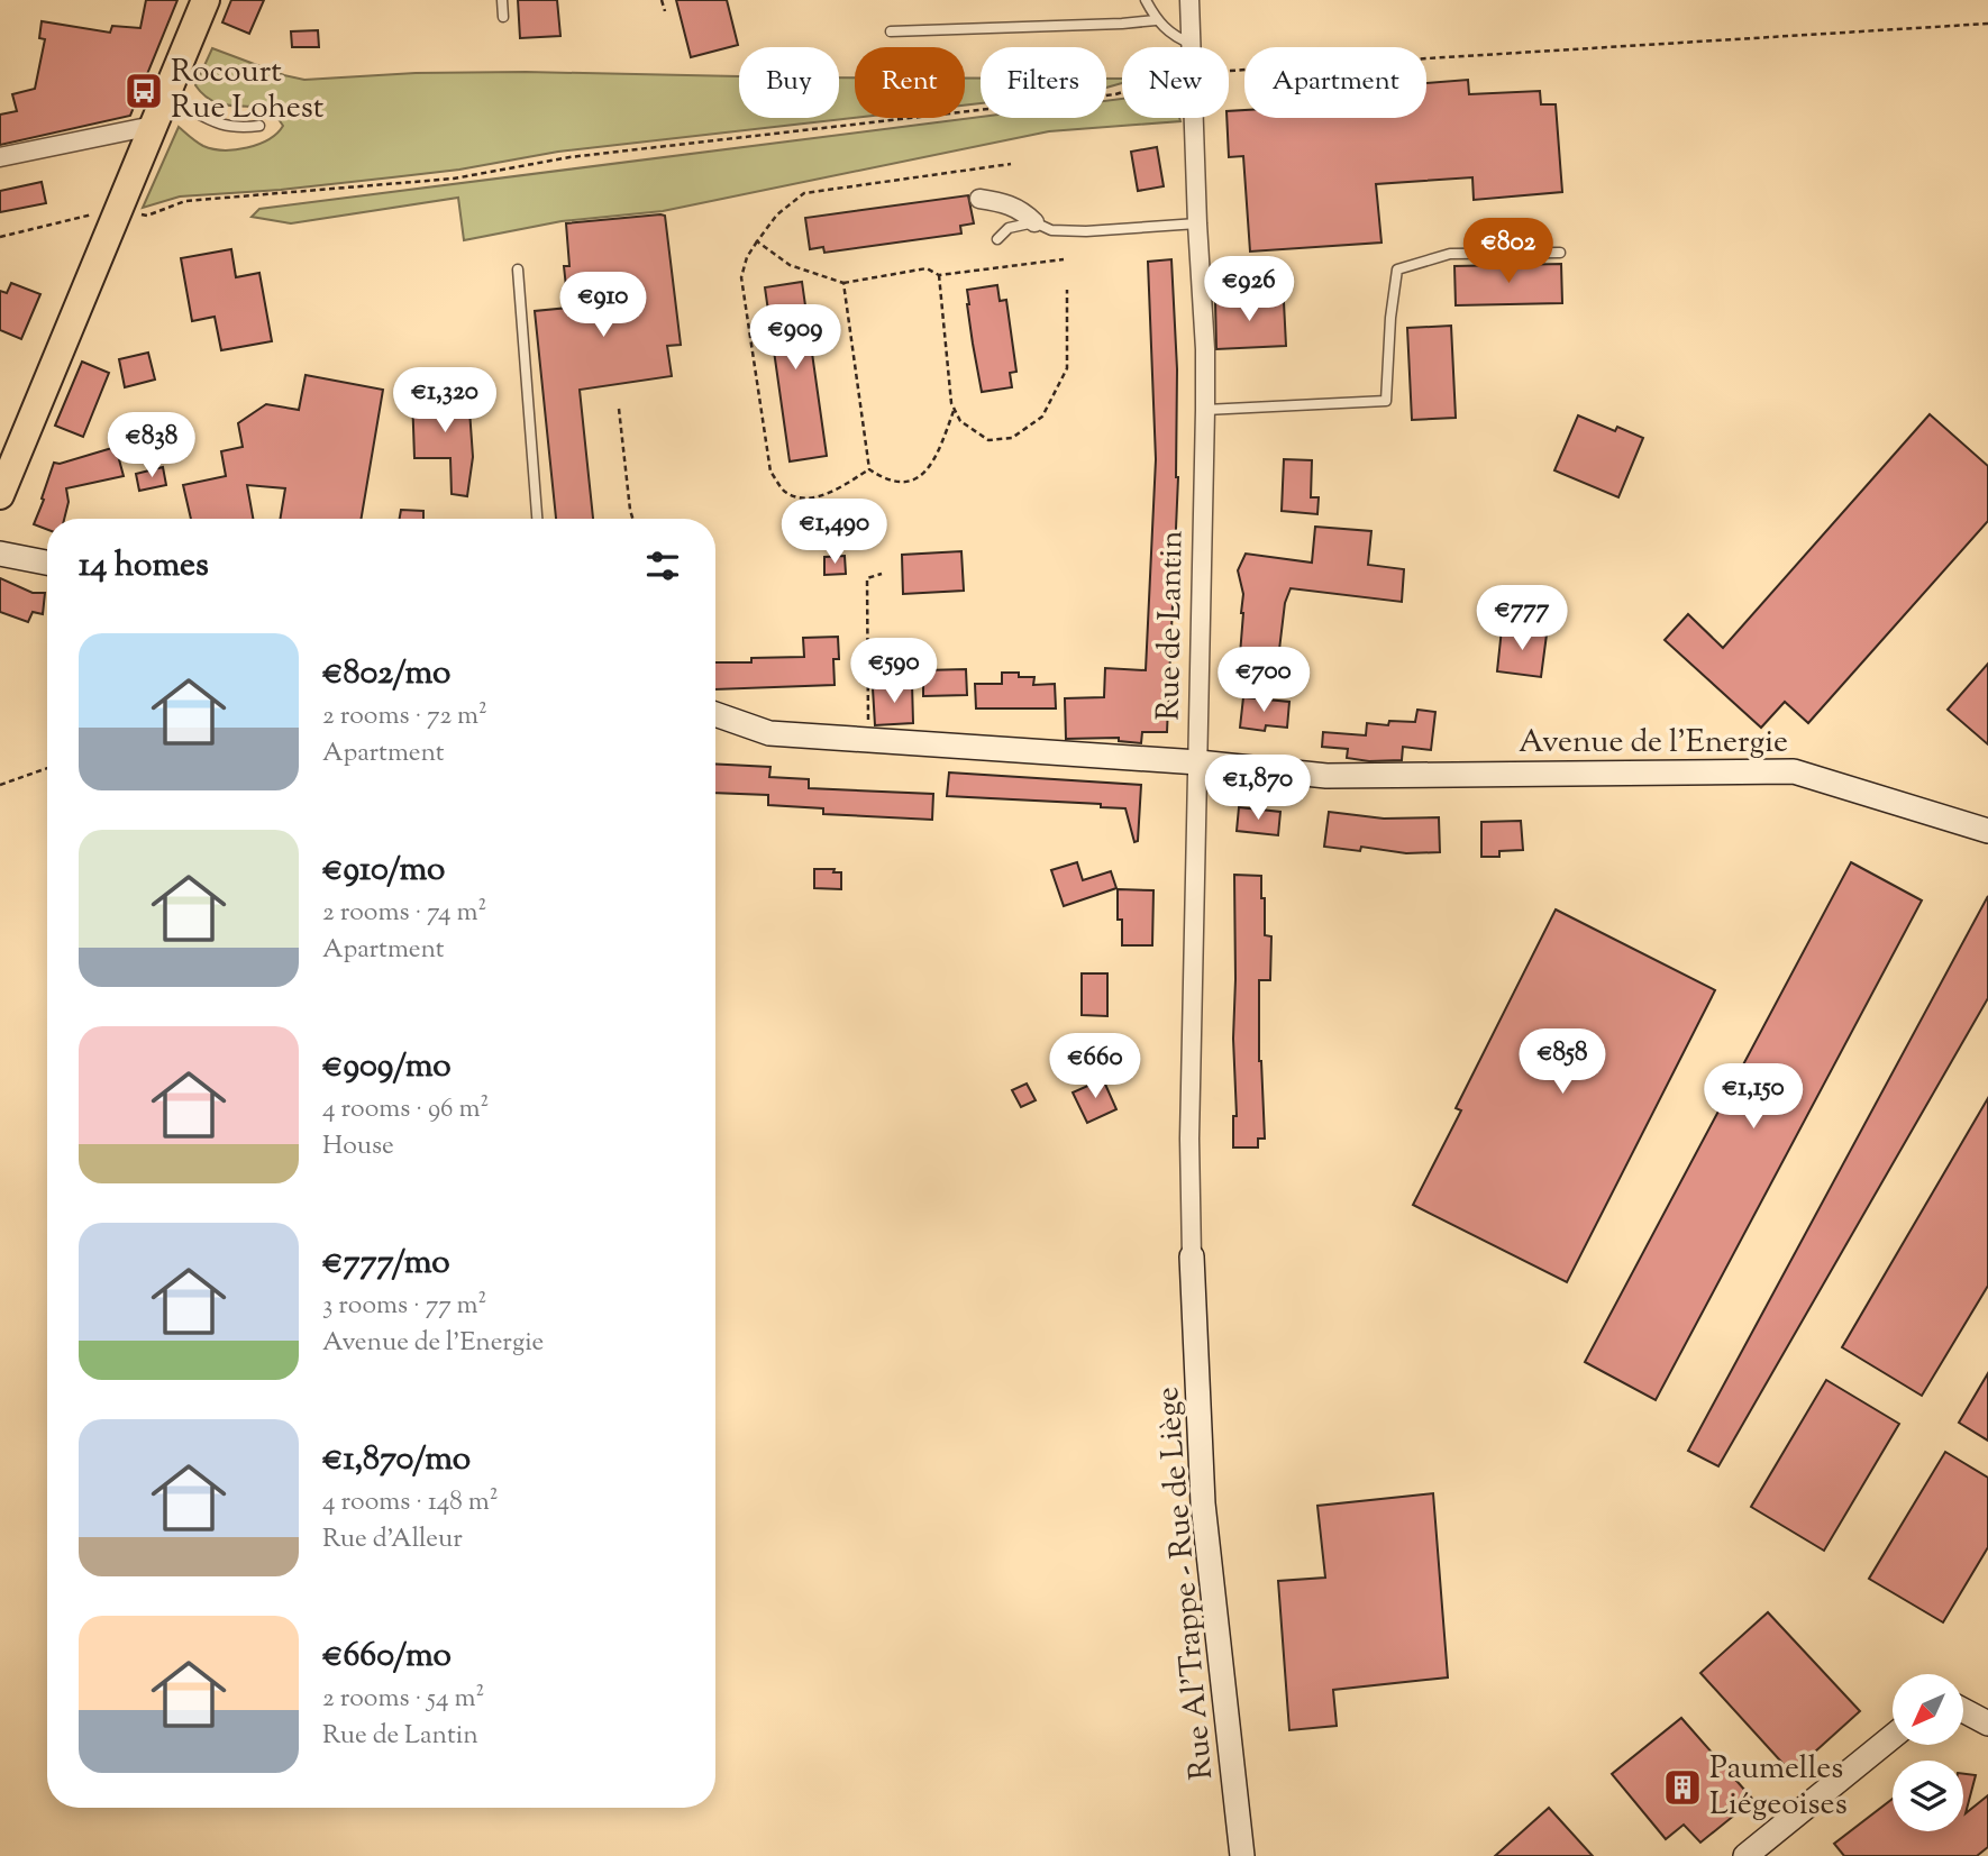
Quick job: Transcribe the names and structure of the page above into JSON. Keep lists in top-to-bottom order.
{
  "streets": {
    "street": ["Rue de Lantin", "Avenue de l'Energie", "Rue Al'Trappe - Rue de Liège"]
  },
  "crossings": [
    ["Rue de Lantin", "Avenue de l'Energie"],
    ["Rue de Lantin", "Rue Al'Trappe - Rue de Liège"]
  ],
  "places": {
    "bus stop": ["Rocourt Rue Lohest"],
    "building": ["Paumelles Liégeoises"]
  },
  "north": "bottom left",
  "page": {
    "chip": [
      "Buy",
      "Rent",
      "Filters",
      "New",
      "Apartment"
    ],
    "price": [
      "€802",
      "€926",
      "€910",
      "€909",
      "€1,320",
      "€838",
      "€1,490",
      "€777",
      "€590",
      "€700",
      "€1,870",
      "€858",
      "€660",
      "€1,150"
    ],
    "heading": "14 homes",
    "list": [
      {
        "name": "€802/mo",
        "note": "2 rooms · 72 m² · Apartment"
      },
      {
        "name": "€910/mo",
        "note": "2 rooms · 74 m² · Apartment"
      },
      {
        "name": "€909/mo",
        "note": "4 rooms · 96 m² · House"
      },
      {
        "name": "€777/mo",
        "note": "3 rooms · 77 m² · Avenue de l'Energie"
      },
      {
        "name": "€1,870/mo",
        "note": "4 rooms · 148 m² · Rue d'Alleur"
      },
      {
        "name": "€660/mo",
        "note": "2 rooms · 54 m² · Rue de Lantin"
      }
    ]
  }
}
